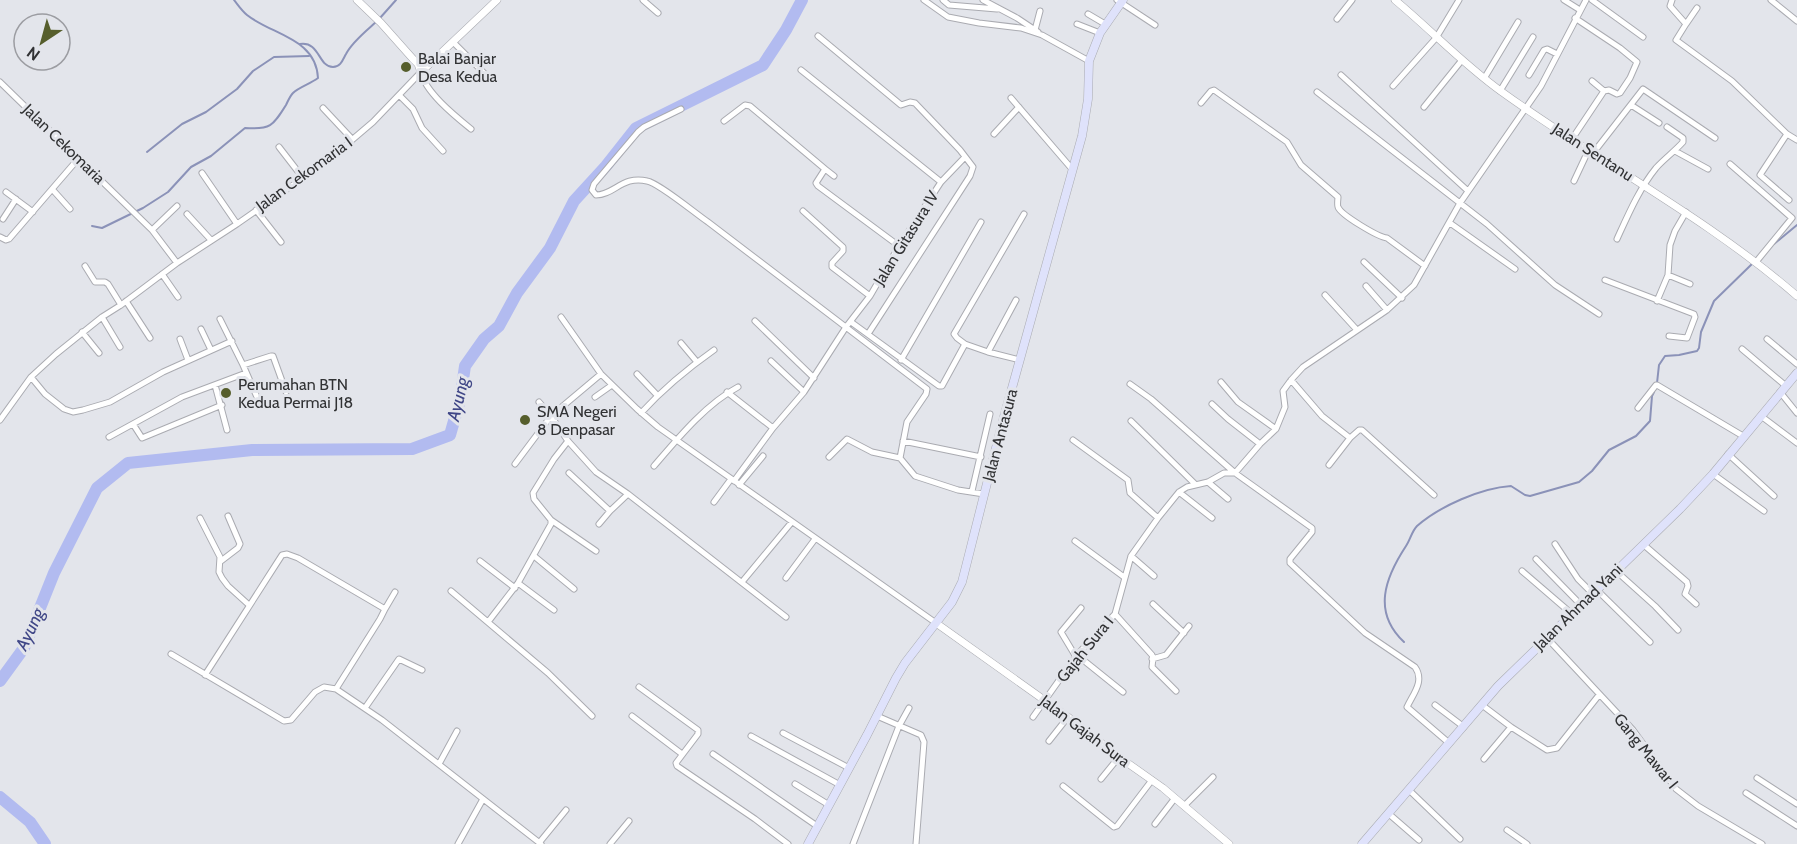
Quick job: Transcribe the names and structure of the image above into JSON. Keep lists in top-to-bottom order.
{
  "streets": {
    "main road": ["Jalan Antasura", "Jalan Ahmad Yani"],
    "street": [
      "Jalan Cekomaria",
      "Jalan Sentanu",
      "Jalan Cekomaria I",
      "Jalan Gitasura IV",
      "Gajah Sura I",
      "Jalan Gajah Sura",
      "Gang Mawar I"
    ]
  },
  "crossings": [
    ["Jalan Cekomaria", "Jalan Cekomaria I"],
    ["Jalan Antasura", "Jalan Gajah Sura"],
    ["Jalan Ahmad Yani", "Gang Mawar I"],
    ["Gajah Sura I", "Jalan Gajah Sura"]
  ],
  "water": ["Ayung"],
  "places": ["Balai Banjar Desa Kedua", "Perumahan BTN Kedua Permai J18", "SMA Negeri 8 Denpasar"],
  "north": "bottom left"
}
